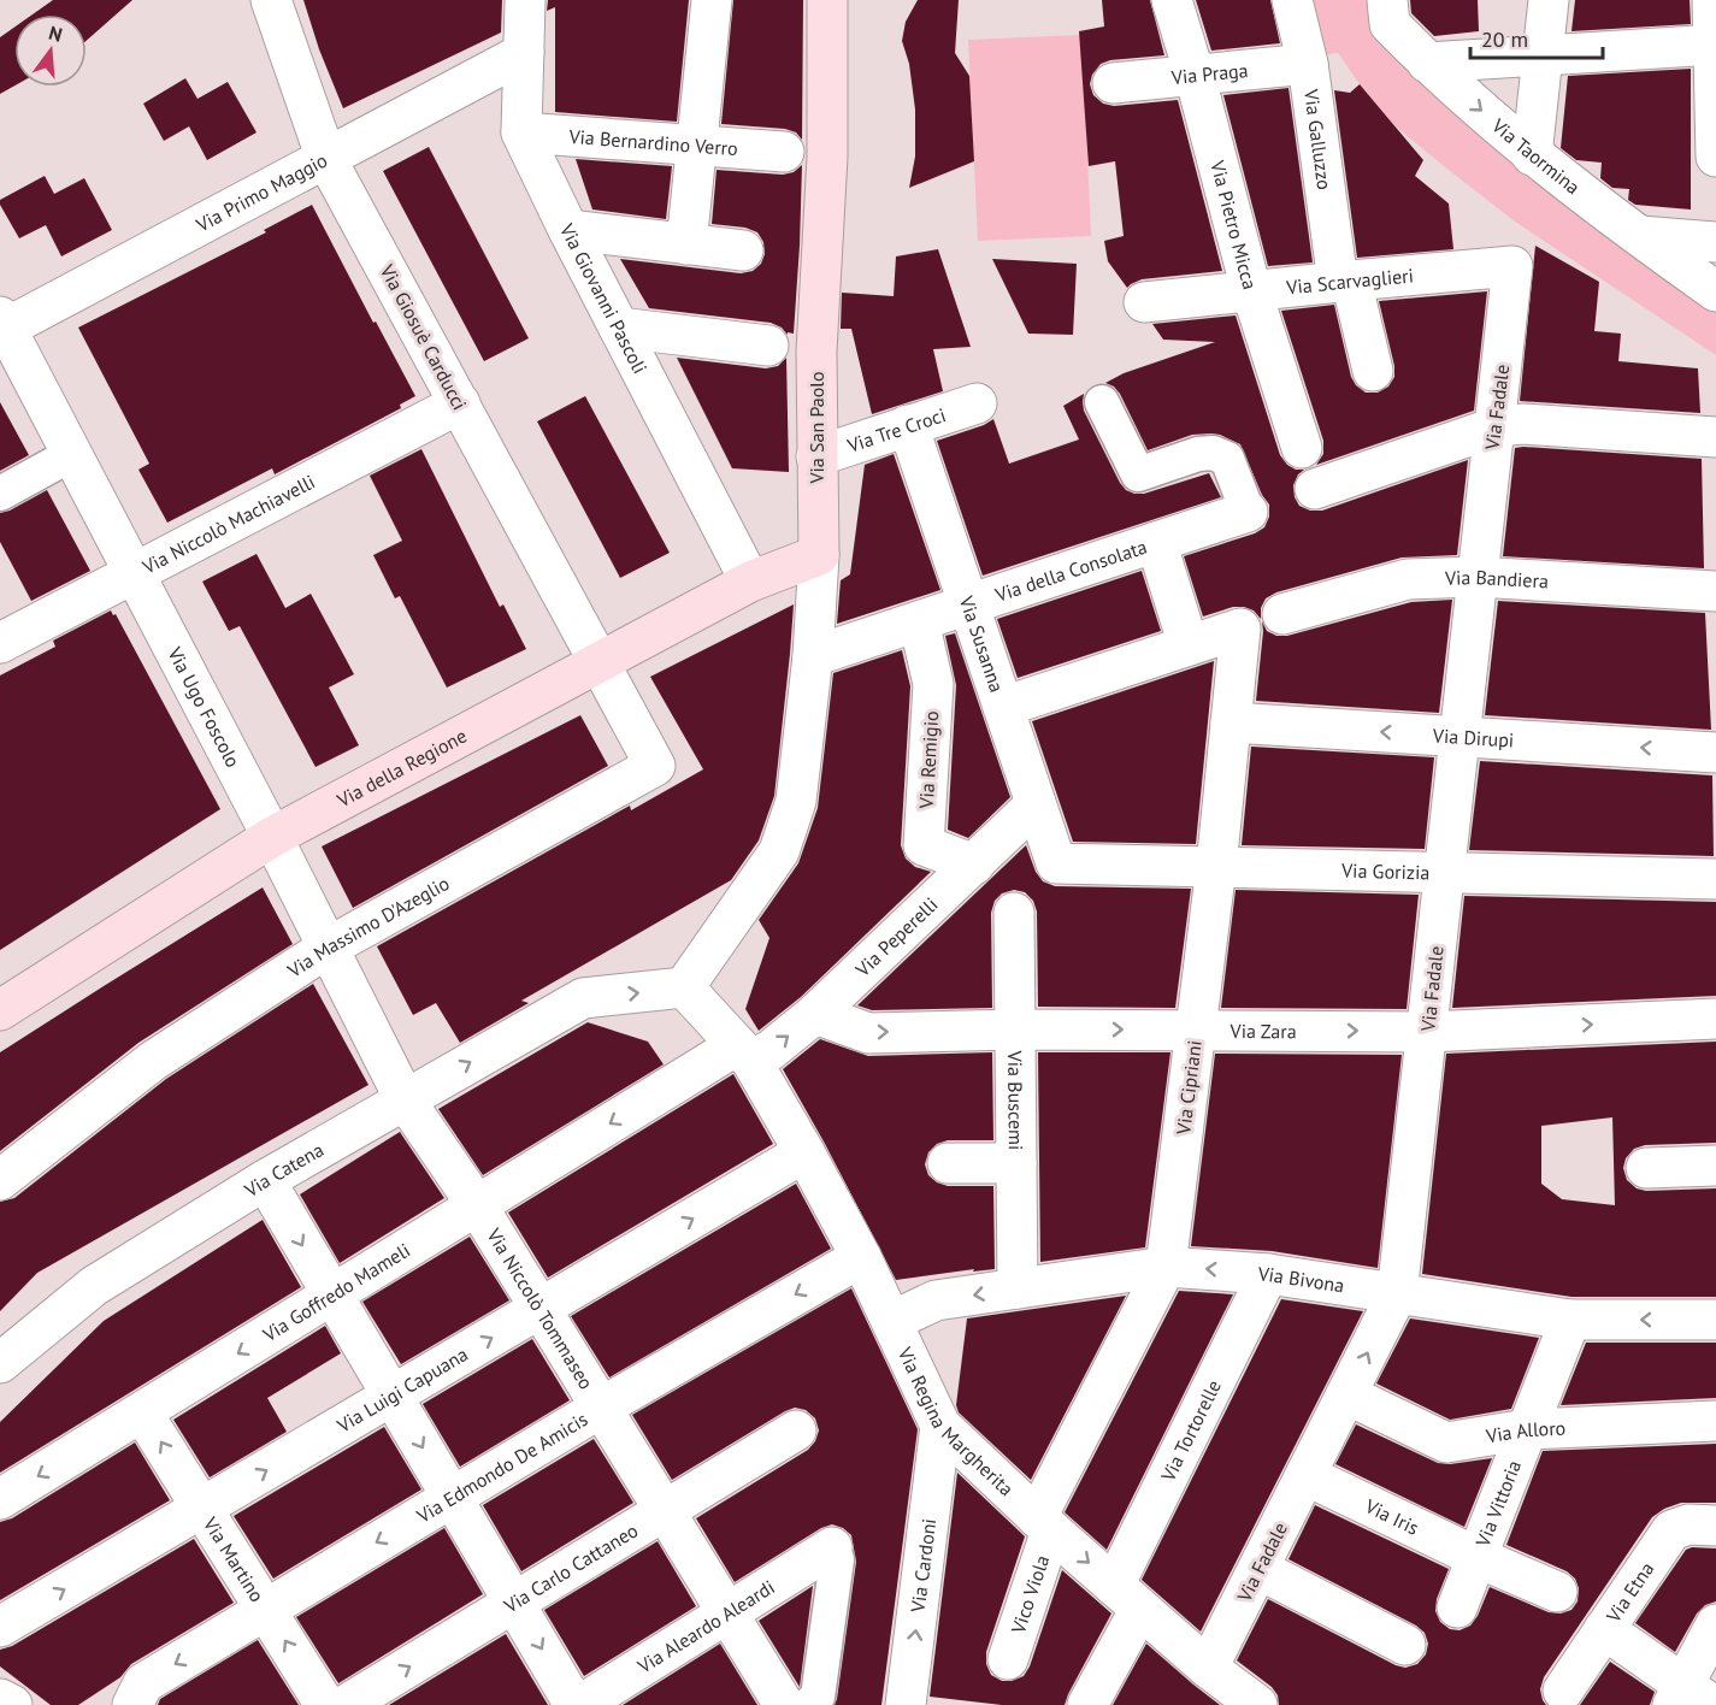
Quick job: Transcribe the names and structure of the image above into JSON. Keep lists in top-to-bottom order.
{
  "streets": {
    "main road": ["Via San Paolo", "Via della Regione"],
    "street": [
      "Via Praga",
      "Via Galluzzo",
      "Via Bernardino Verro",
      "Via Taormina",
      "Via Primo Maggio",
      "Via Pietro Micca",
      "Via Scarvaglieri",
      "Via Giovanni Pascoli",
      "Via Giosuè Carducci",
      "Via Fadale",
      "Via Tre Croci",
      "Via Niccolò Machiavelli",
      "Via della Consolata",
      "Via Bandiera",
      "Via Susanna",
      "Via Ugo Foscolo",
      "Via Dirupi",
      "Via Remigio",
      "Via Gorizia",
      "Via Massimo D'Azeglio",
      "Via Peperelli",
      "Via Zara",
      "Via Cipriani",
      "Via Buscemi",
      "Via Catena",
      "Via Bivona",
      "Via Goffredo Mameli",
      "Via Niccolò Tommaseo",
      "Via Luigi Capuana",
      "Via Regina Margherita",
      "Via Tortorelle",
      "Via Alloro",
      "Via Edmondo De Amicis",
      "Via Vittoria",
      "Via Iris",
      "Via Martino",
      "Via Cardoni",
      "Via Carlo Cattaneo",
      "Via Etna",
      "Vico Viola",
      "Via Aleardo Aleardi"
    ]
  },
  "crossings": [
    ["Via Praga", "Via Galluzzo"],
    ["Via Praga", "Via Pietro Micca"],
    ["Via Galluzzo", "Via Scarvaglieri"],
    ["Via Bernardino Verro", "Via Giovanni Pascoli"],
    ["Via Primo Maggio", "Via Giovanni Pascoli"],
    ["Via Primo Maggio", "Via Giosuè Carducci"],
    ["Via Primo Maggio", "Via Ugo Foscolo"],
    ["Via Pietro Micca", "Via Scarvaglieri"],
    ["Via Scarvaglieri", "Via Fadale"],
    ["Via Giovanni Pascoli", "Via della Regione"],
    ["Via Giosuè Carducci", "Via Niccolò Machiavelli"],
    ["Via Giosuè Carducci", "Via della Regione"],
    ["Via Giosuè Carducci", "Via Massimo D'Azeglio"],
    ["Via Fadale", "Via Bandiera"],
    ["Via Fadale", "Via Dirupi"],
    ["Via Fadale", "Via Gorizia"],
    ["Via Fadale", "Via Zara"],
    ["Via Fadale", "Via Bivona"],
    ["Via Fadale", "Via Regina Margherita"],
    ["Via Fadale", "Via Alloro"],
    ["Via Fadale", "Via Iris"],
    ["Via San Paolo", "Via Tre Croci"],
    ["Via San Paolo", "Via della Consolata"],
    ["Via San Paolo", "Via della Regione"],
    ["Via San Paolo", "Via Catena"],
    ["Via San Paolo", "Via Regina Margherita"],
    ["Via Tre Croci", "Via Susanna"],
    ["Via Niccolò Machiavelli", "Via Ugo Foscolo"],
    ["Via della Consolata", "Via Susanna"],
    ["Via della Consolata", "Via Remigio"],
    ["Via Susanna", "Via Gorizia"],
    ["Via Susanna", "Via Peperelli"],
    ["Via Ugo Foscolo", "Via della Regione"],
    ["Via Ugo Foscolo", "Via Massimo D'Azeglio"],
    ["Via Ugo Foscolo", "Via Catena"],
    ["Via Ugo Foscolo", "Via Niccolò Tommaseo"],
    ["Via Dirupi", "Via Cipriani"],
    ["Via Remigio", "Via Peperelli"],
    ["Via della Regione", "Via Massimo D'Azeglio"],
    ["Via Gorizia", "Via Cipriani"],
    ["Via Peperelli", "Via Zara"],
    ["Via Peperelli", "Via Goffredo Mameli"],
    ["Via Peperelli", "Via Regina Margherita"],
    ["Via Zara", "Via Cipriani"],
    ["Via Zara", "Via Buscemi"],
    ["Via Cipriani", "Via Bivona"],
    ["Via Cipriani", "Via Regina Margherita"],
    ["Via Cipriani", "Vico Viola"],
    ["Via Buscemi", "Via Bivona"],
    ["Via Catena", "Via Niccolò Tommaseo"],
    ["Via Catena", "Via Regina Margherita"],
    ["Via Bivona", "Via Regina Margherita"],
    ["Via Bivona", "Via Tortorelle"],
    ["Via Bivona", "Via Vittoria"],
    ["Via Goffredo Mameli", "Via Niccolò Tommaseo"],
    ["Via Goffredo Mameli", "Via Martino"],
    ["Via Niccolò Tommaseo", "Via Luigi Capuana"],
    ["Via Niccolò Tommaseo", "Via Edmondo De Amicis"],
    ["Via Niccolò Tommaseo", "Via Carlo Cattaneo"],
    ["Via Niccolò Tommaseo", "Via Aleardo Aleardi"],
    ["Via Luigi Capuana", "Via Regina Margherita"],
    ["Via Luigi Capuana", "Via Martino"],
    ["Via Regina Margherita", "Via Tortorelle"],
    ["Via Regina Margherita", "Via Edmondo De Amicis"],
    ["Via Regina Margherita", "Via Cardoni"],
    ["Via Regina Margherita", "Vico Viola"],
    ["Via Alloro", "Via Vittoria"],
    ["Via Edmondo De Amicis", "Via Martino"],
    ["Via Vittoria", "Via Iris"]
  ],
  "one_way": [
    "Via Zara",
    "Via Catena",
    "Via Goffredo Mameli",
    "Via Luigi Capuana",
    "Via Edmondo De Amicis",
    "Via Carlo Cattaneo"
  ],
  "scale_bar": "20 m",
  "north": "top"
}
